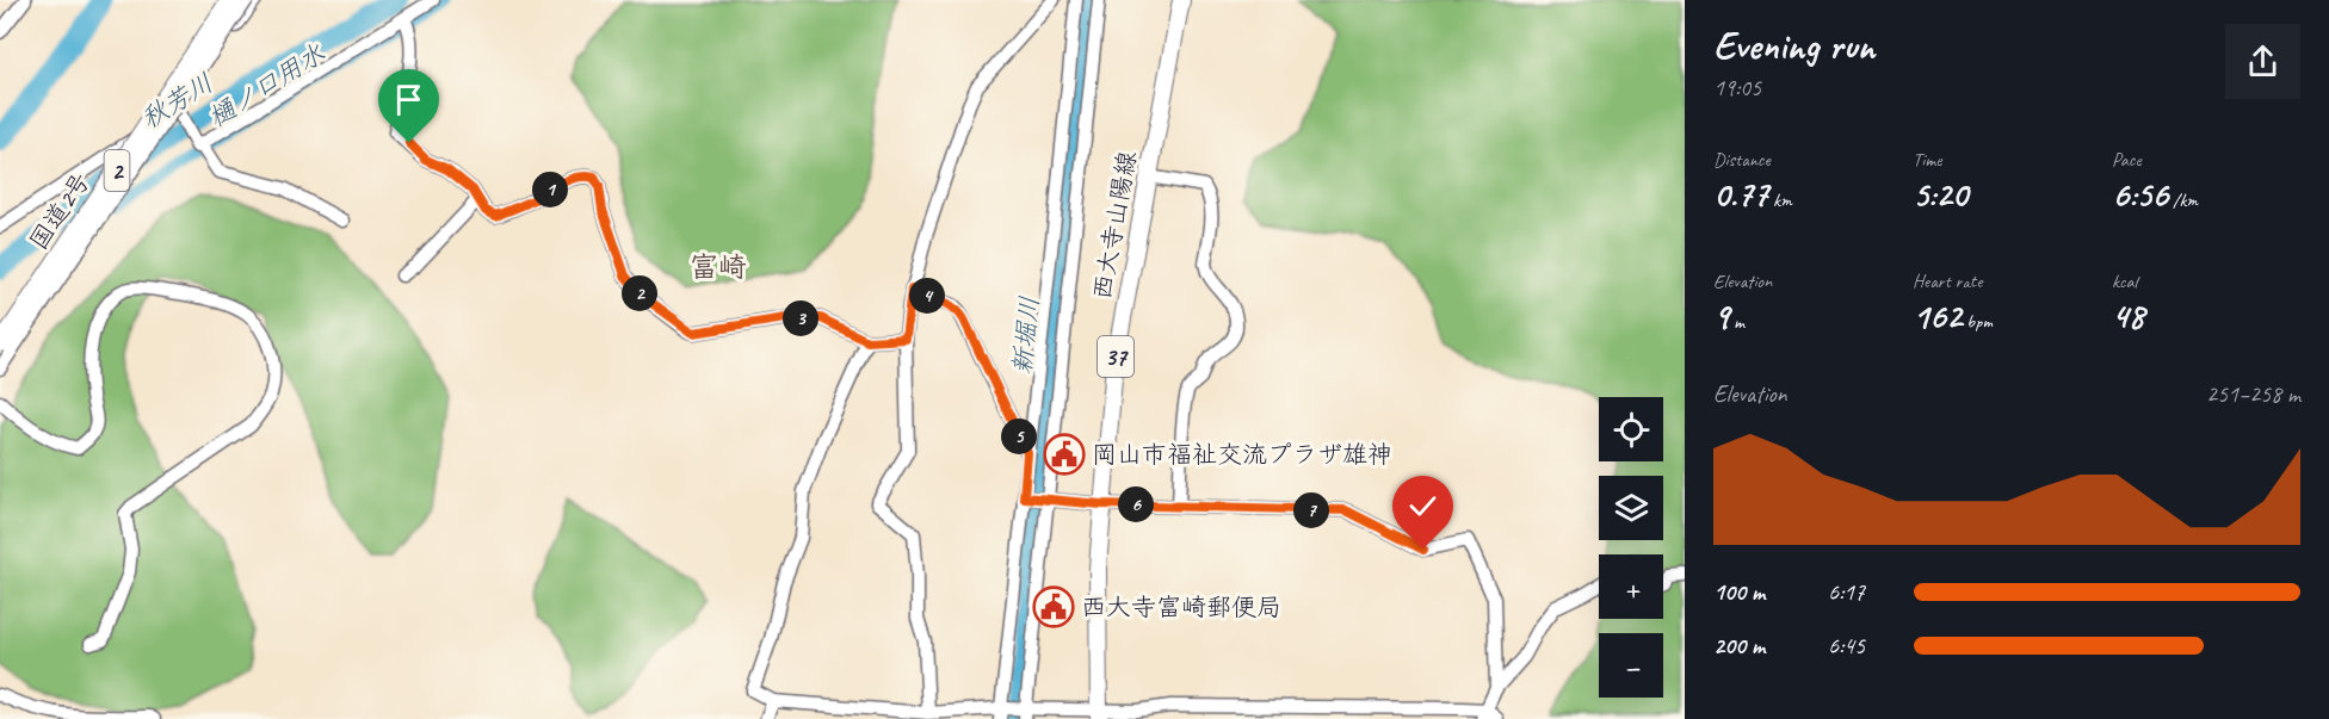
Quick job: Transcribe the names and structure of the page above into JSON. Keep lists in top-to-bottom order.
{
  "streets": {
    "highway": ["2", "国道2号"],
    "main road": ["西大寺山陽線", "37"]
  },
  "districts": ["富崎"],
  "water": ["樋ノ口用水", "秋芳川", "新堀川"],
  "places": {
    "public building": ["岡山市福祉交流プラザ雄神", "西大寺富崎郵便局"]
  },
  "page": {
    "heading": ["Evening run", "19:05"],
    "stats": [
      ["Distance", "0.77 km"],
      ["Time", "5:20"],
      ["Pace", "6:56 /km"],
      ["Elevation", "9 m"],
      ["Heart rate", "162 bpm"],
      ["kcal", "48"]
    ],
    "pins": [
      "1",
      "2",
      "4",
      "3",
      "5",
      "6",
      "7"
    ],
    "chart": ["Elevation", "251–258 m"],
    "map_buttons": ["+", "−"],
    "list": [
      {
        "name": "100 m",
        "note": "6:17"
      },
      {
        "name": "200 m",
        "note": "6:45"
      }
    ]
  }
}
